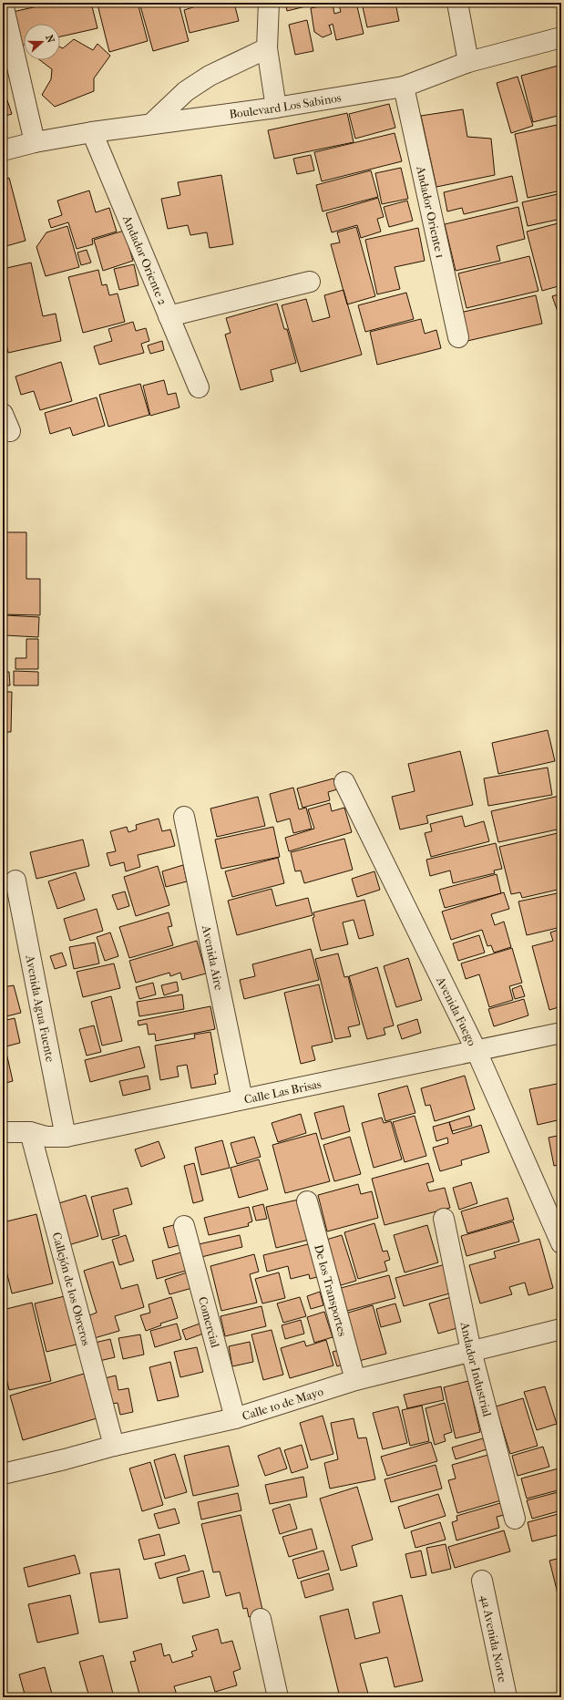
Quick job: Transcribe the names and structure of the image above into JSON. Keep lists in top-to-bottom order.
{
  "streets": {
    "street": [
      "Boulevard Los Sabinos",
      "Andador Oriente 1",
      "Andador Oriente 2",
      "Avenida Aire",
      "Avenida Agua Fuente",
      "Avenida Fuego",
      "Calle Las Brisas",
      "Callejón de los Obreros",
      "De los Transportes",
      "Comercial",
      "Andador Industrial",
      "Calle 1o de Mayo",
      "4a Avenida Norte"
    ]
  },
  "crossings": [
    ["Boulevard Los Sabinos", "Andador Oriente 1"],
    ["Boulevard Los Sabinos", "Andador Oriente 2"],
    ["Avenida Aire", "Calle Las Brisas"],
    ["Avenida Agua Fuente", "Calle Las Brisas"],
    ["Avenida Fuego", "Calle Las Brisas"],
    ["Calle Las Brisas", "Callejón de los Obreros"],
    ["Callejón de los Obreros", "Calle 1o de Mayo"],
    ["De los Transportes", "Calle 1o de Mayo"],
    ["Comercial", "Calle 1o de Mayo"],
    ["Andador Industrial", "Calle 1o de Mayo"]
  ],
  "north": "right"
}
